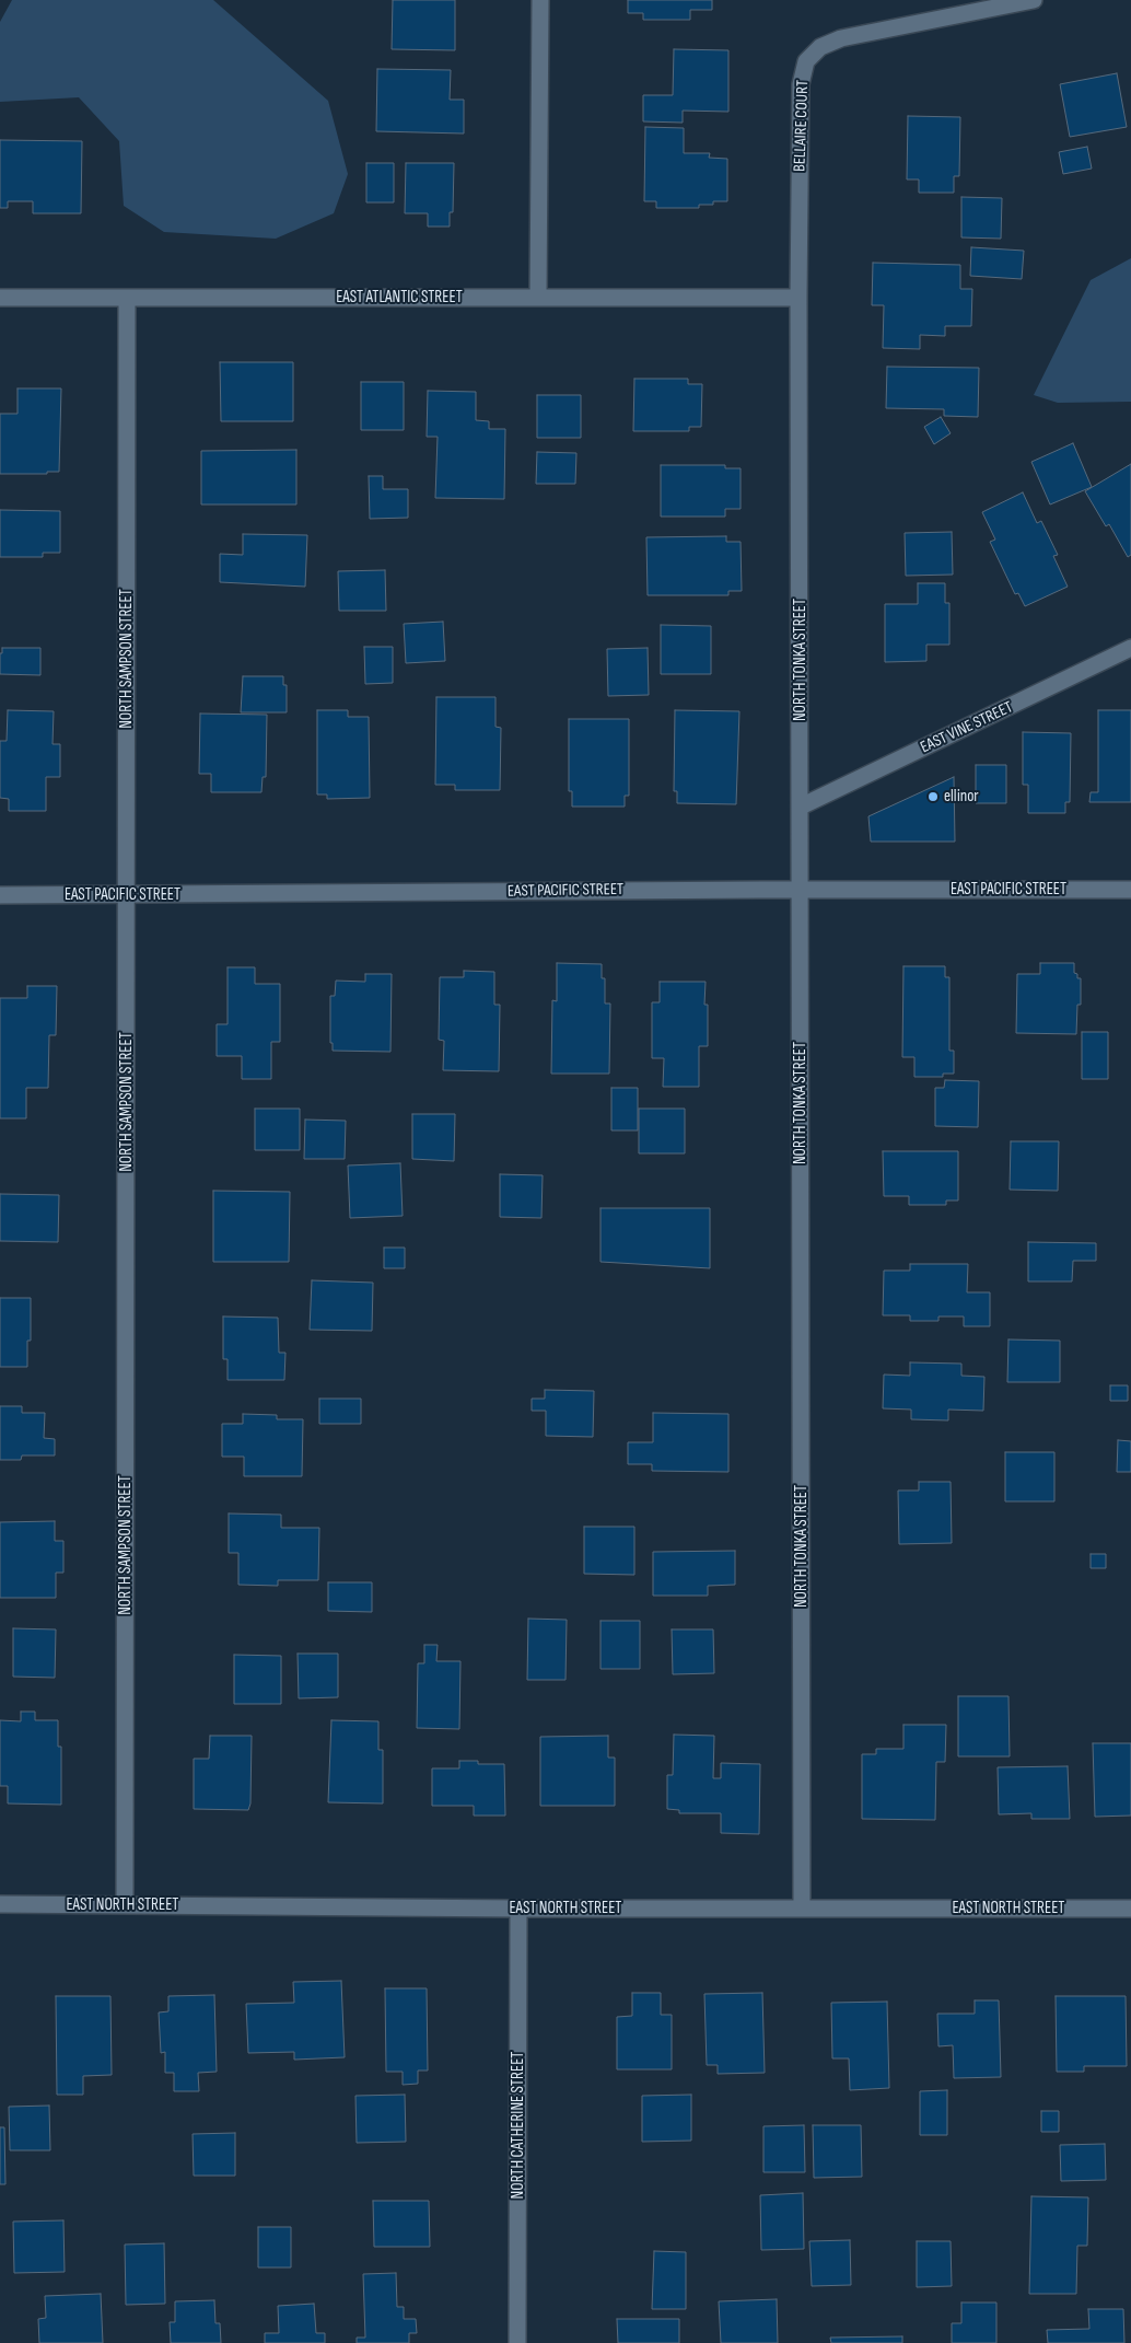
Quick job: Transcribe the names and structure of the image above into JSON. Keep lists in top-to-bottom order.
{
  "streets": {
    "street": [
      "BELLAIRE COURT",
      "EAST ATLANTIC STREET",
      "NORTH SAMPSON STREET",
      "NORTH TONKA STREET",
      "EAST VINE STREET",
      "EAST PACIFIC STREET",
      "EAST NORTH STREET",
      "NORTH CATHERINE STREET"
    ]
  },
  "crossings": [
    ["BELLAIRE COURT", "EAST ATLANTIC STREET"],
    ["BELLAIRE COURT", "NORTH TONKA STREET"],
    ["EAST ATLANTIC STREET", "NORTH SAMPSON STREET"],
    ["EAST ATLANTIC STREET", "NORTH TONKA STREET"],
    ["NORTH SAMPSON STREET", "EAST PACIFIC STREET"],
    ["NORTH SAMPSON STREET", "EAST NORTH STREET"],
    ["NORTH TONKA STREET", "EAST VINE STREET"],
    ["NORTH TONKA STREET", "EAST PACIFIC STREET"],
    ["NORTH TONKA STREET", "EAST NORTH STREET"],
    ["EAST NORTH STREET", "NORTH CATHERINE STREET"]
  ],
  "places": ["ellinor"]
}
